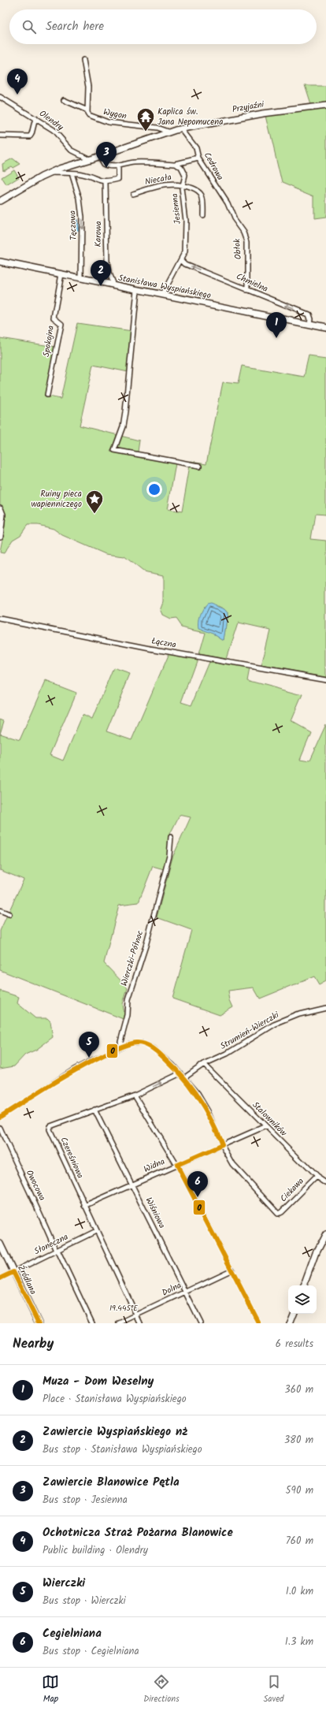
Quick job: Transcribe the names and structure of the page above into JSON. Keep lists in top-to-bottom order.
{
  "streets": {
    "street": [
      "Przyjaźni",
      "Wygon",
      "Olendry",
      "Cedrowa",
      "Niecała",
      "Jesienna",
      "Tęczowa",
      "Karowa",
      "Obłok",
      "Chmielna",
      "Stanisława Wyspiańskiego",
      "Spokojna",
      "Łączna",
      "Wierczki-Północ",
      "Strumień-Wierczki",
      "Stalowników",
      "Czereśniowa",
      "Widna",
      "Owocowa",
      "Ciekawa",
      "Wiśniowa",
      "Słoneczna",
      "Źródlana",
      "Dolna"
    ]
  },
  "crossings": [
    ["Przyjaźni", "Wygon"],
    ["Przyjaźni", "Olendry"],
    ["Przyjaźni", "Cedrowa"],
    ["Cedrowa", "Obłok"],
    ["Niecała", "Jesienna"],
    ["Jesienna", "Chmielna"],
    ["Jesienna", "Stanisława Wyspiańskiego"],
    ["Tęczowa", "Stanisława Wyspiańskiego"],
    ["Karowa", "Stanisława Wyspiańskiego"],
    ["Obłok", "Chmielna"],
    ["Chmielna", "Stanisława Wyspiańskiego"],
    ["Stanisława Wyspiańskiego", "Spokojna"],
    ["Strumień-Wierczki", "Stalowników"],
    ["Stalowników", "Widna"],
    ["Stalowników", "Ciekawa"],
    ["Czereśniowa", "Widna"],
    ["Czereśniowa", "Wiśniowa"],
    ["Czereśniowa", "Słoneczna"],
    ["Czereśniowa", "Dolna"],
    ["Widna", "Ciekawa"],
    ["Widna", "Wiśniowa"],
    ["Owocowa", "Słoneczna"],
    ["Wiśniowa", "Dolna"],
    ["Słoneczna", "Źródlana"]
  ],
  "one_way": ["Tęczowa", "Chmielna"],
  "places": {
    "temple": ["Kaplica św. Jana Nepomucena"],
    "place": ["Ruiny pieca wapienniczego"]
  },
  "lines": ["transit line 0"],
  "page": {
    "search": "Search here",
    "pins": [
      "4",
      "3",
      "2",
      "1",
      "5",
      "6"
    ],
    "heading": ["Nearby", "6 results"],
    "list": [
      {
        "mark": "1",
        "name": "Muza - Dom Weselny",
        "note": "Place · Stanisława Wyspiańskiego",
        "value": "360 m"
      },
      {
        "mark": "2",
        "name": "Zawiercie Wyspiańskiego nż",
        "note": "Bus stop · Stanisława Wyspiańskiego",
        "value": "380 m"
      },
      {
        "mark": "3",
        "name": "Zawiercie Blanowice Pętla",
        "note": "Bus stop · Jesienna",
        "value": "590 m"
      },
      {
        "mark": "4",
        "name": "Ochotnicza Straż Pożarna Blanowice",
        "note": "Public building · Olendry",
        "value": "760 m"
      },
      {
        "mark": "5",
        "name": "Wierczki",
        "note": "Bus stop · Wierczki",
        "value": "1.0 km"
      },
      {
        "mark": "6",
        "name": "Cegielniana",
        "note": "Bus stop · Cegielniana",
        "value": "1.3 km"
      }
    ],
    "nav": ["Map", "Directions", "Saved"]
  },
  "coordinates": ["19.445°E"]
}
